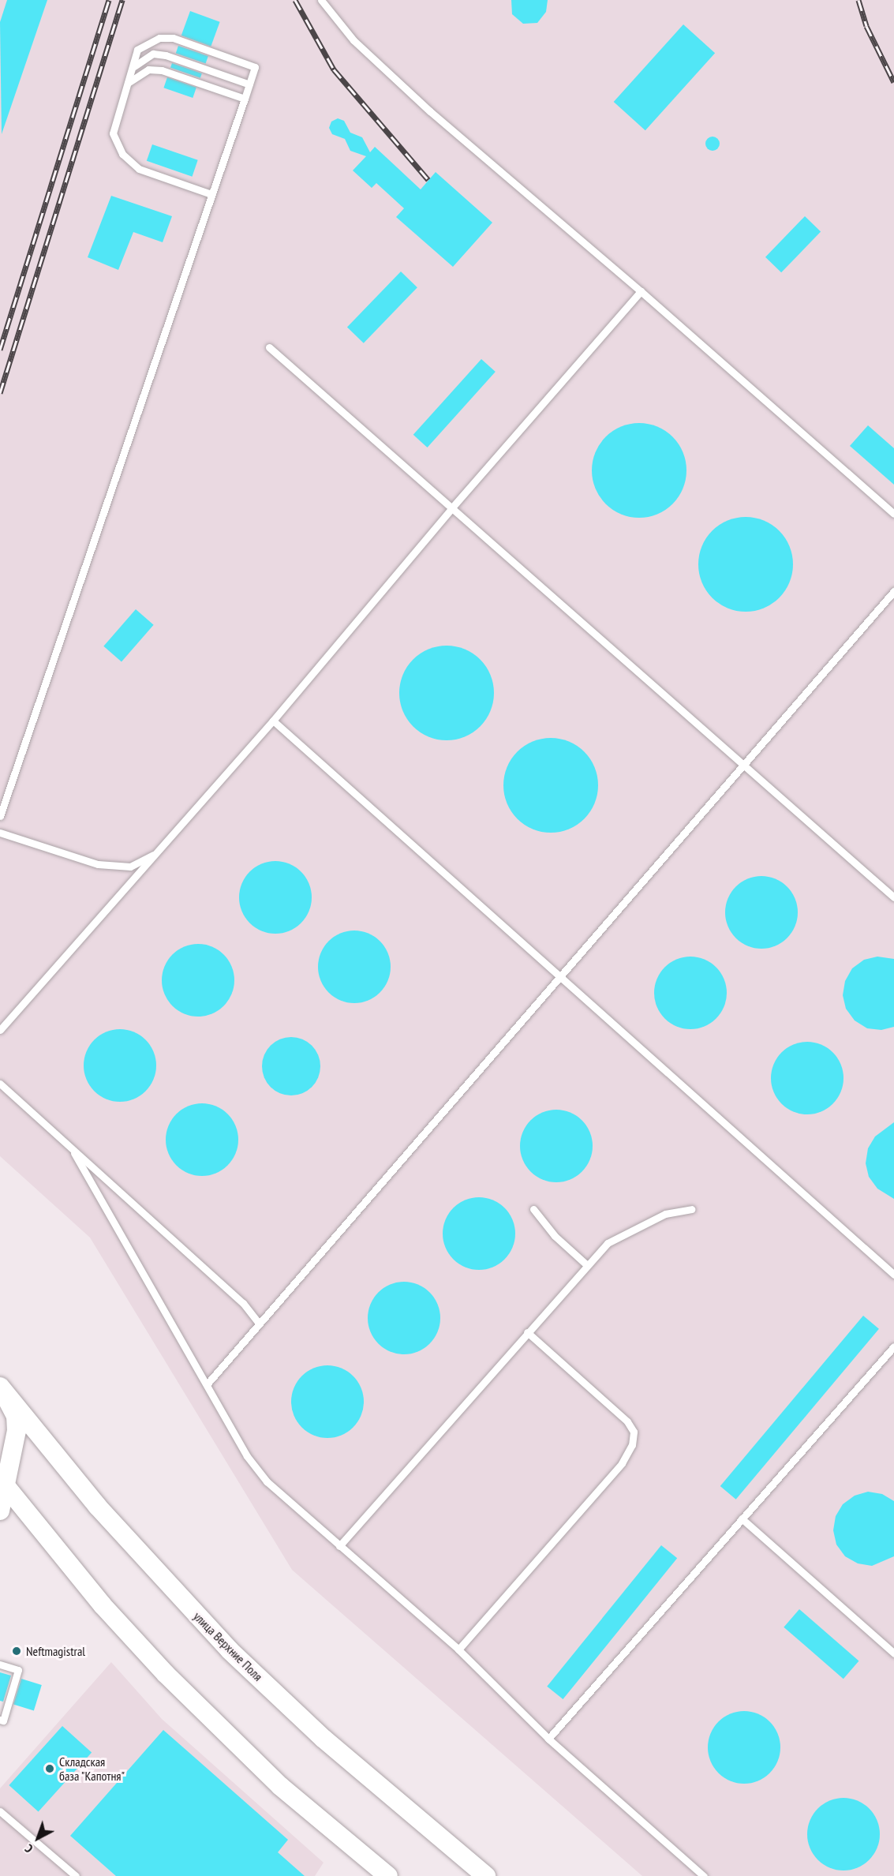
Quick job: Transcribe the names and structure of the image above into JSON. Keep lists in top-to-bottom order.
{
  "streets": {
    "main road": ["улица Верхние Поля"]
  },
  "places": ["Neftmagistral", "Складская база \"Капотня\""],
  "north": "bottom left"
}
